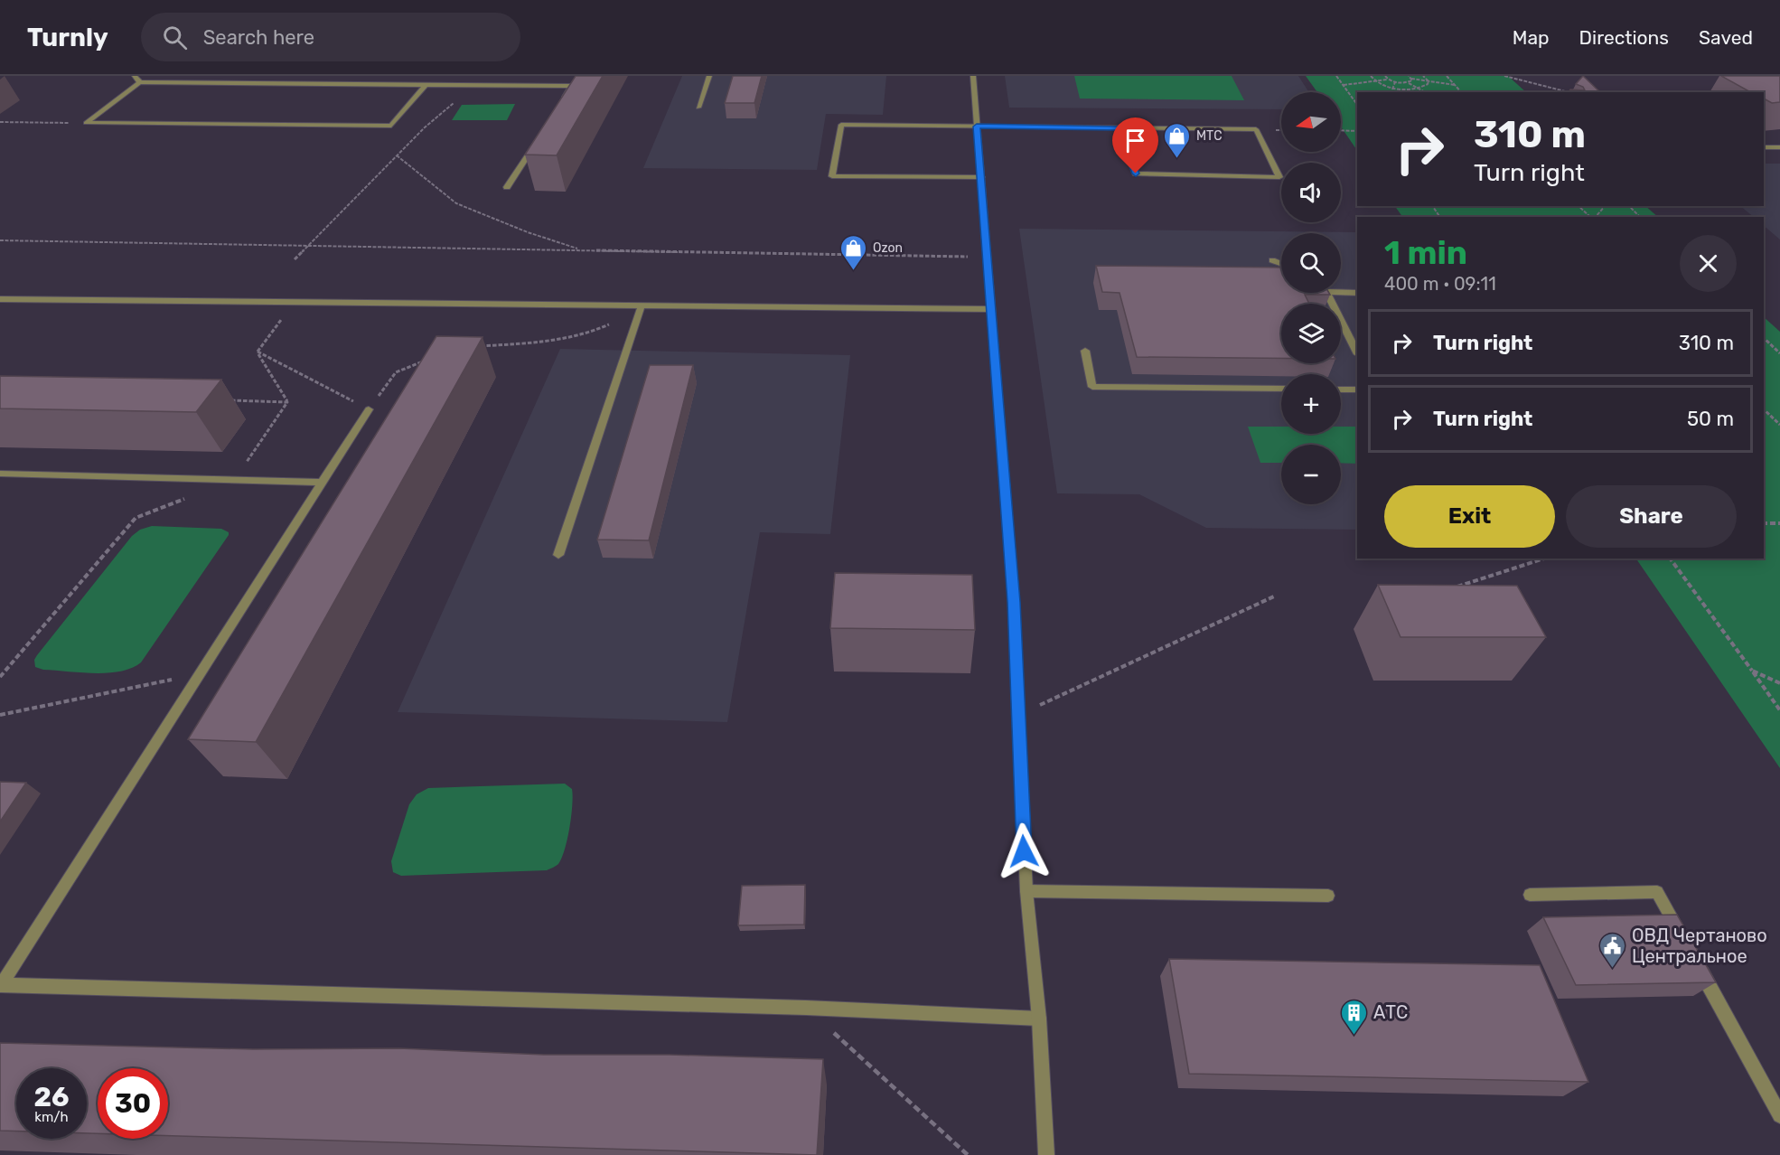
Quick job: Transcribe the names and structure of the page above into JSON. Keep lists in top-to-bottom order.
{
  "places": {
    "shop": ["МТС", "Ozon"],
    "public building": ["ОВД Чертаново Центральное"],
    "building": ["АТС"]
  },
  "north": "left",
  "page": {
    "header": "Turnly",
    "search": "Search here",
    "nav": ["Map", "Directions", "Saved"],
    "map_buttons": ["+", "−"],
    "turn": ["310 m", "Turn right"],
    "heading": ["1 min", "400 m · 09:11"],
    "list": [
      {
        "name": "Turn right",
        "value": "310 m"
      },
      {
        "name": "Turn right",
        "value": "50 m"
      }
    ],
    "buttons": ["Exit", "Share"],
    "speed": "26 km/h",
    "limit": "30"
  }
}
